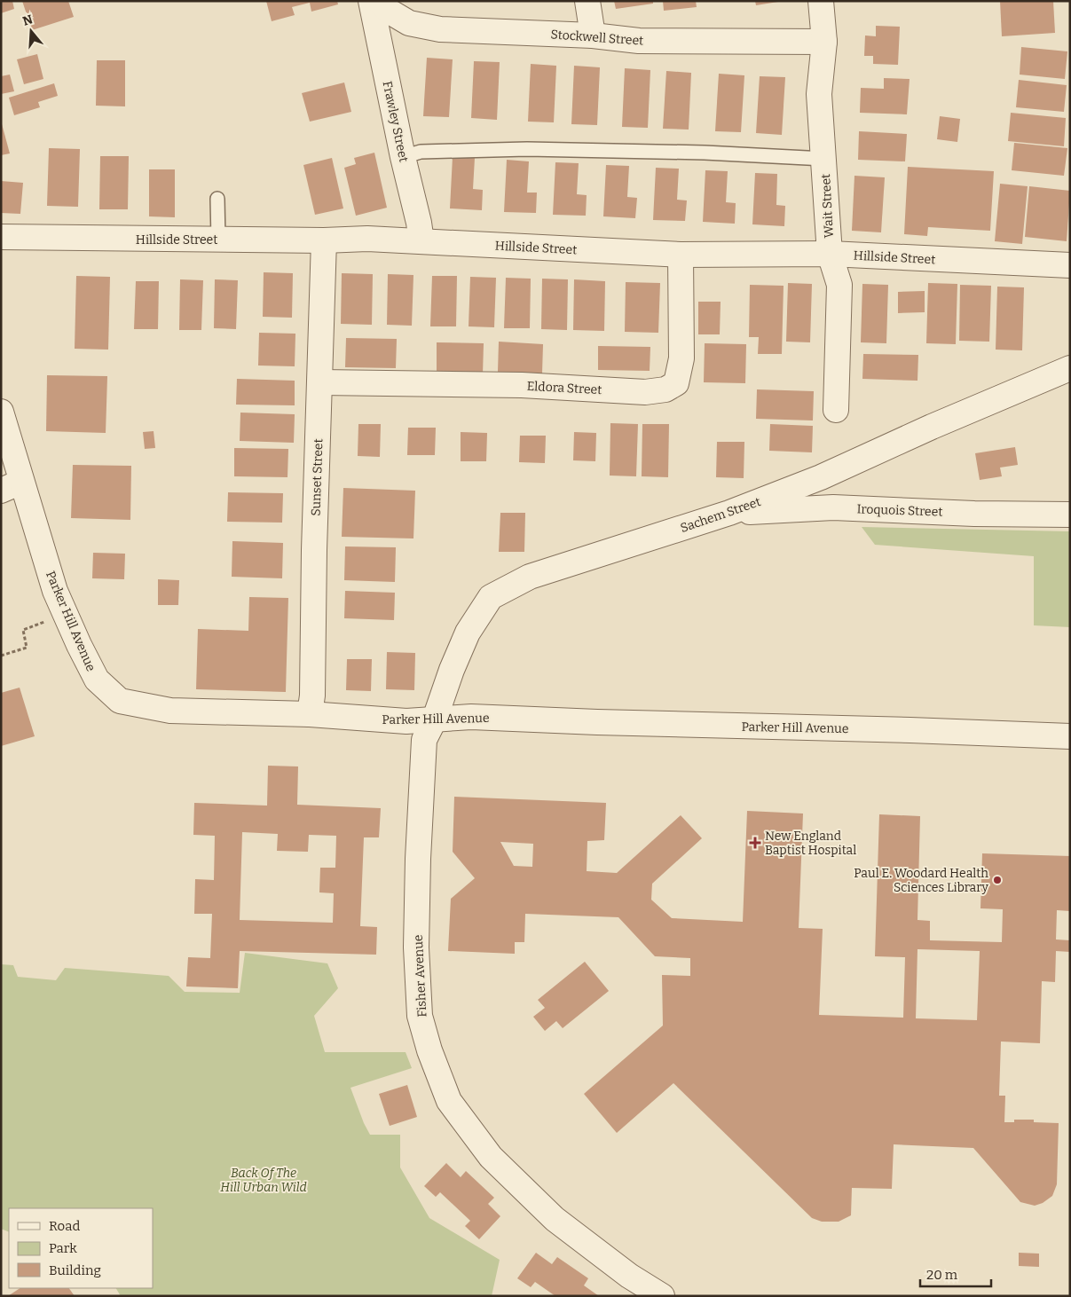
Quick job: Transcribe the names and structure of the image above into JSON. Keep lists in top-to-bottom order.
{
  "streets": {
    "street": [
      "Stockwell Street",
      "Frawley Street",
      "Wait Street",
      "Hillside Street",
      "Eldora Street",
      "Sunset Street",
      "Iroquois Street",
      "Sachem Street",
      "Parker Hill Avenue",
      "Fisher Avenue"
    ]
  },
  "crossings": [
    ["Stockwell Street", "Wait Street"],
    ["Frawley Street", "Hillside Street"],
    ["Wait Street", "Hillside Street"],
    ["Hillside Street", "Eldora Street"],
    ["Hillside Street", "Sunset Street"],
    ["Eldora Street", "Sunset Street"],
    ["Sunset Street", "Parker Hill Avenue"],
    ["Iroquois Street", "Sachem Street"],
    ["Sachem Street", "Parker Hill Avenue"],
    ["Sachem Street", "Fisher Avenue"],
    ["Parker Hill Avenue", "Fisher Avenue"]
  ],
  "parks": ["Back Of The Hill Urban Wild"],
  "places": {
    "health": ["New England Baptist Hospital"],
    "other": ["Paul E. Woodard Health Sciences Library"]
  },
  "legend": ["Road", "Park", "Building"],
  "scale_bar": "20 m",
  "north": "top"
}
